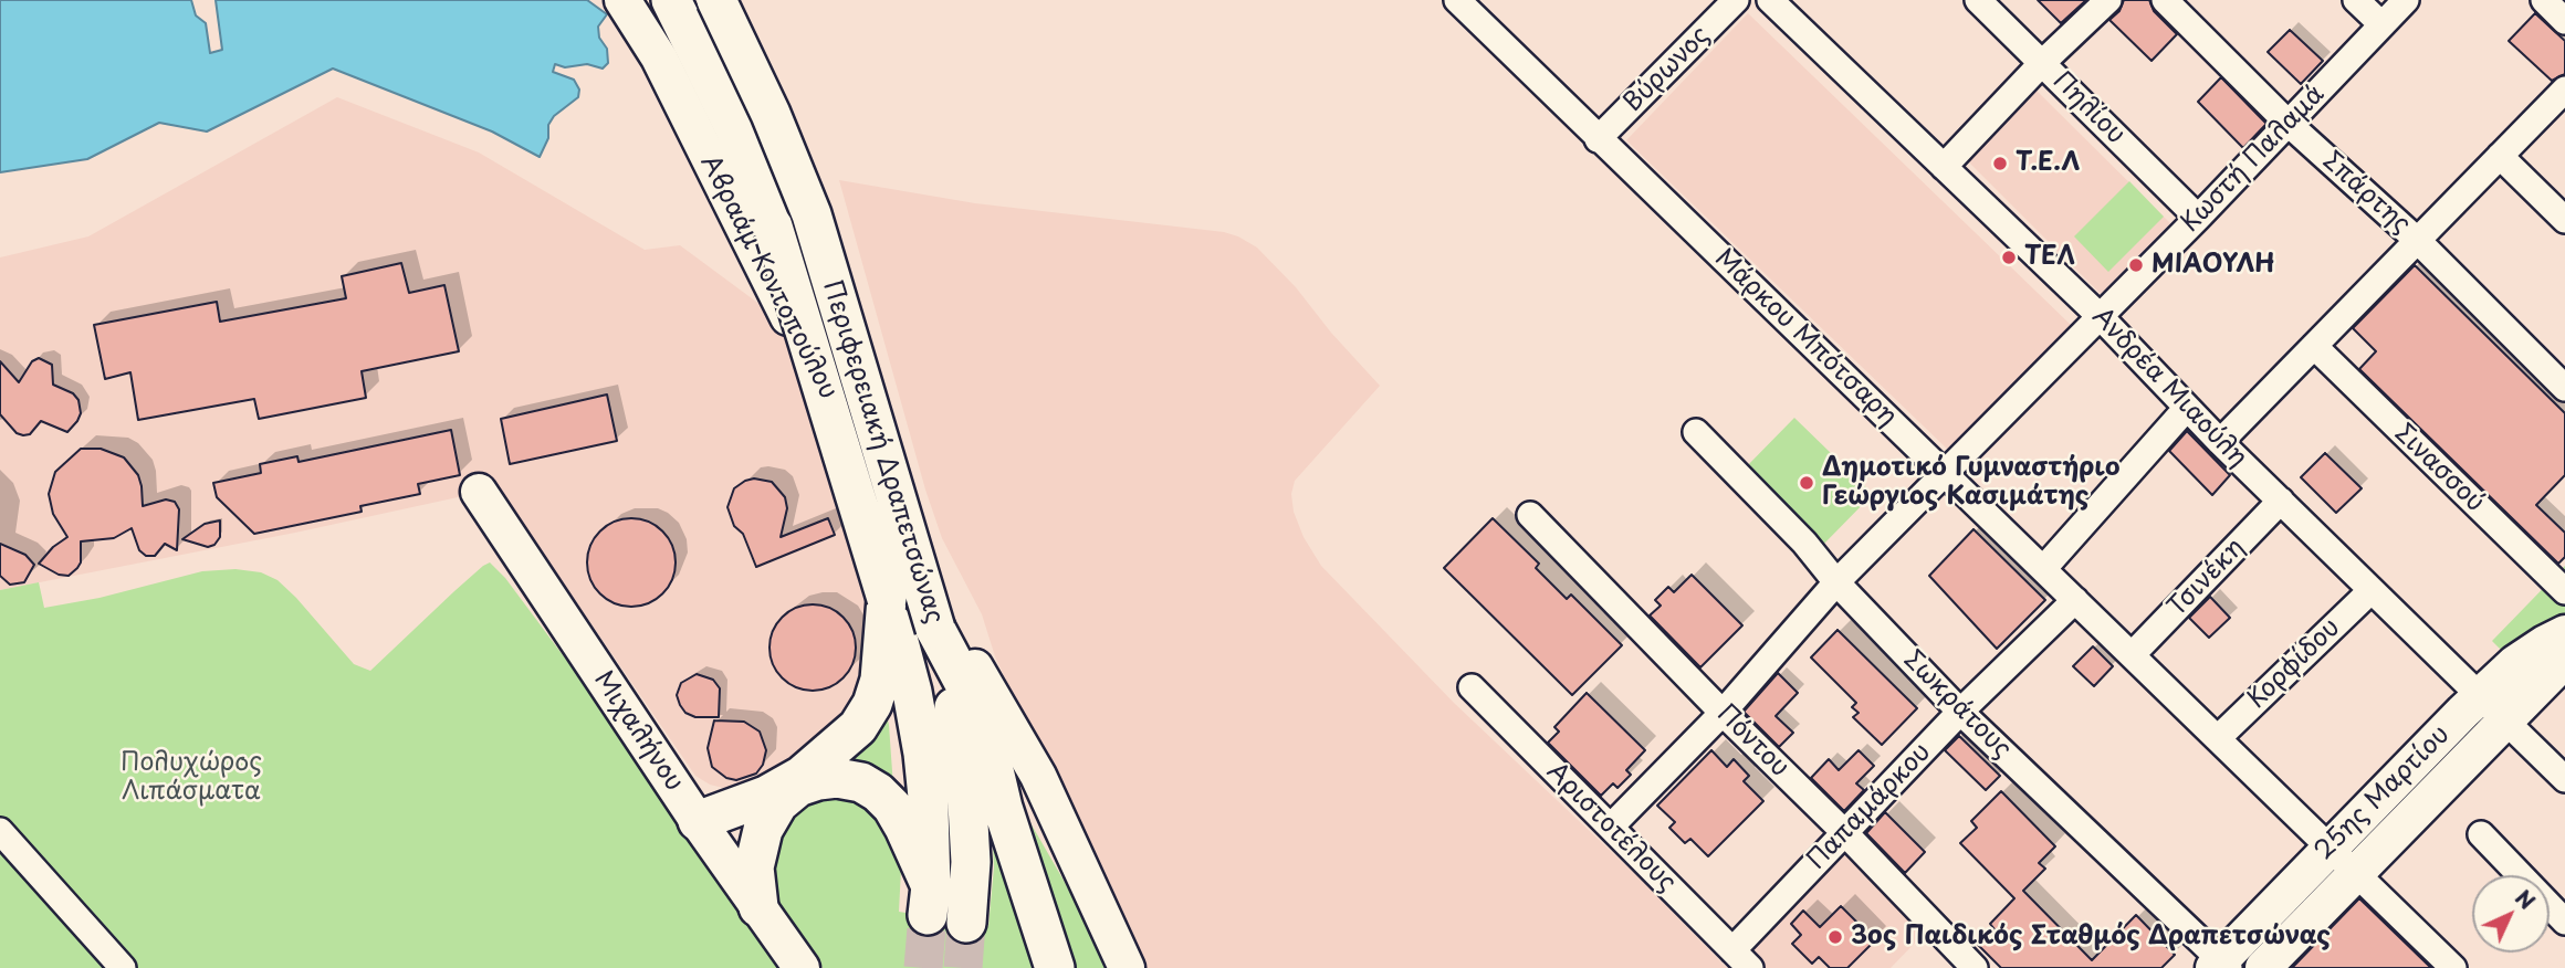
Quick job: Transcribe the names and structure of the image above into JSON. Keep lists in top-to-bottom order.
{
  "streets": {
    "main road": ["Περιφερειακή Δραπετσώνας"],
    "street": [
      "Βύρωνος",
      "Πηλίου",
      "Κωστή Παλαμά",
      "Σπάρτης",
      "Αβραάμ Κοντοπούλου",
      "Μάρκου Μπότσαρη",
      "Ανδρέα Μιαούλη",
      "Σινασσού",
      "Τσινέκη",
      "Κορφίδου",
      "Σωκράτους",
      "Μιχαλήνου",
      "Πόντου",
      "25ης Μαρτίου",
      "Παπαμάρκου",
      "Αριστοτέλους"
    ]
  },
  "crossings": [
    ["Βύρωνος", "Μάρκου Μπότσαρη"],
    ["Πηλίου", "Κωστή Παλαμά"],
    ["Κωστή Παλαμά", "Σπάρτης"],
    ["Κωστή Παλαμά", "Μάρκου Μπότσαρη"],
    ["Κωστή Παλαμά", "Ανδρέα Μιαούλη"],
    ["Κωστή Παλαμά", "Σωκράτους"],
    ["Κωστή Παλαμά", "Πόντου"],
    ["Κωστή Παλαμά", "Αριστοτέλους"],
    ["Μάρκου Μπότσαρη", "Τσινέκη"],
    ["Μάρκου Μπότσαρη", "Κορφίδου"],
    ["Μάρκου Μπότσαρη", "25ης Μαρτίου"],
    ["Μάρκου Μπότσαρη", "Παπαμάρκου"],
    ["Ανδρέα Μιαούλη", "Τσινέκη"],
    ["Ανδρέα Μιαούλη", "Κορφίδου"],
    ["Ανδρέα Μιαούλη", "25ης Μαρτίου"],
    ["Σωκράτους", "25ης Μαρτίου"],
    ["Σωκράτους", "Παπαμάρκου"],
    ["Πόντου", "Παπαμάρκου"],
    ["Παπαμάρκου", "Αριστοτέλους"]
  ],
  "parks": ["Πολυχώρος Λιπάσματα"],
  "places": [
    "Τ.Ε.Λ",
    "ΤΕΛ",
    "ΜΙΑΟΥΛΗ",
    "Δημοτικό Γυμναστήριο Γεώργιος Κασιμάτης",
    "3ος Παιδικός Σταθμός Δραπετσώνας"
  ],
  "north": "top right"
}
